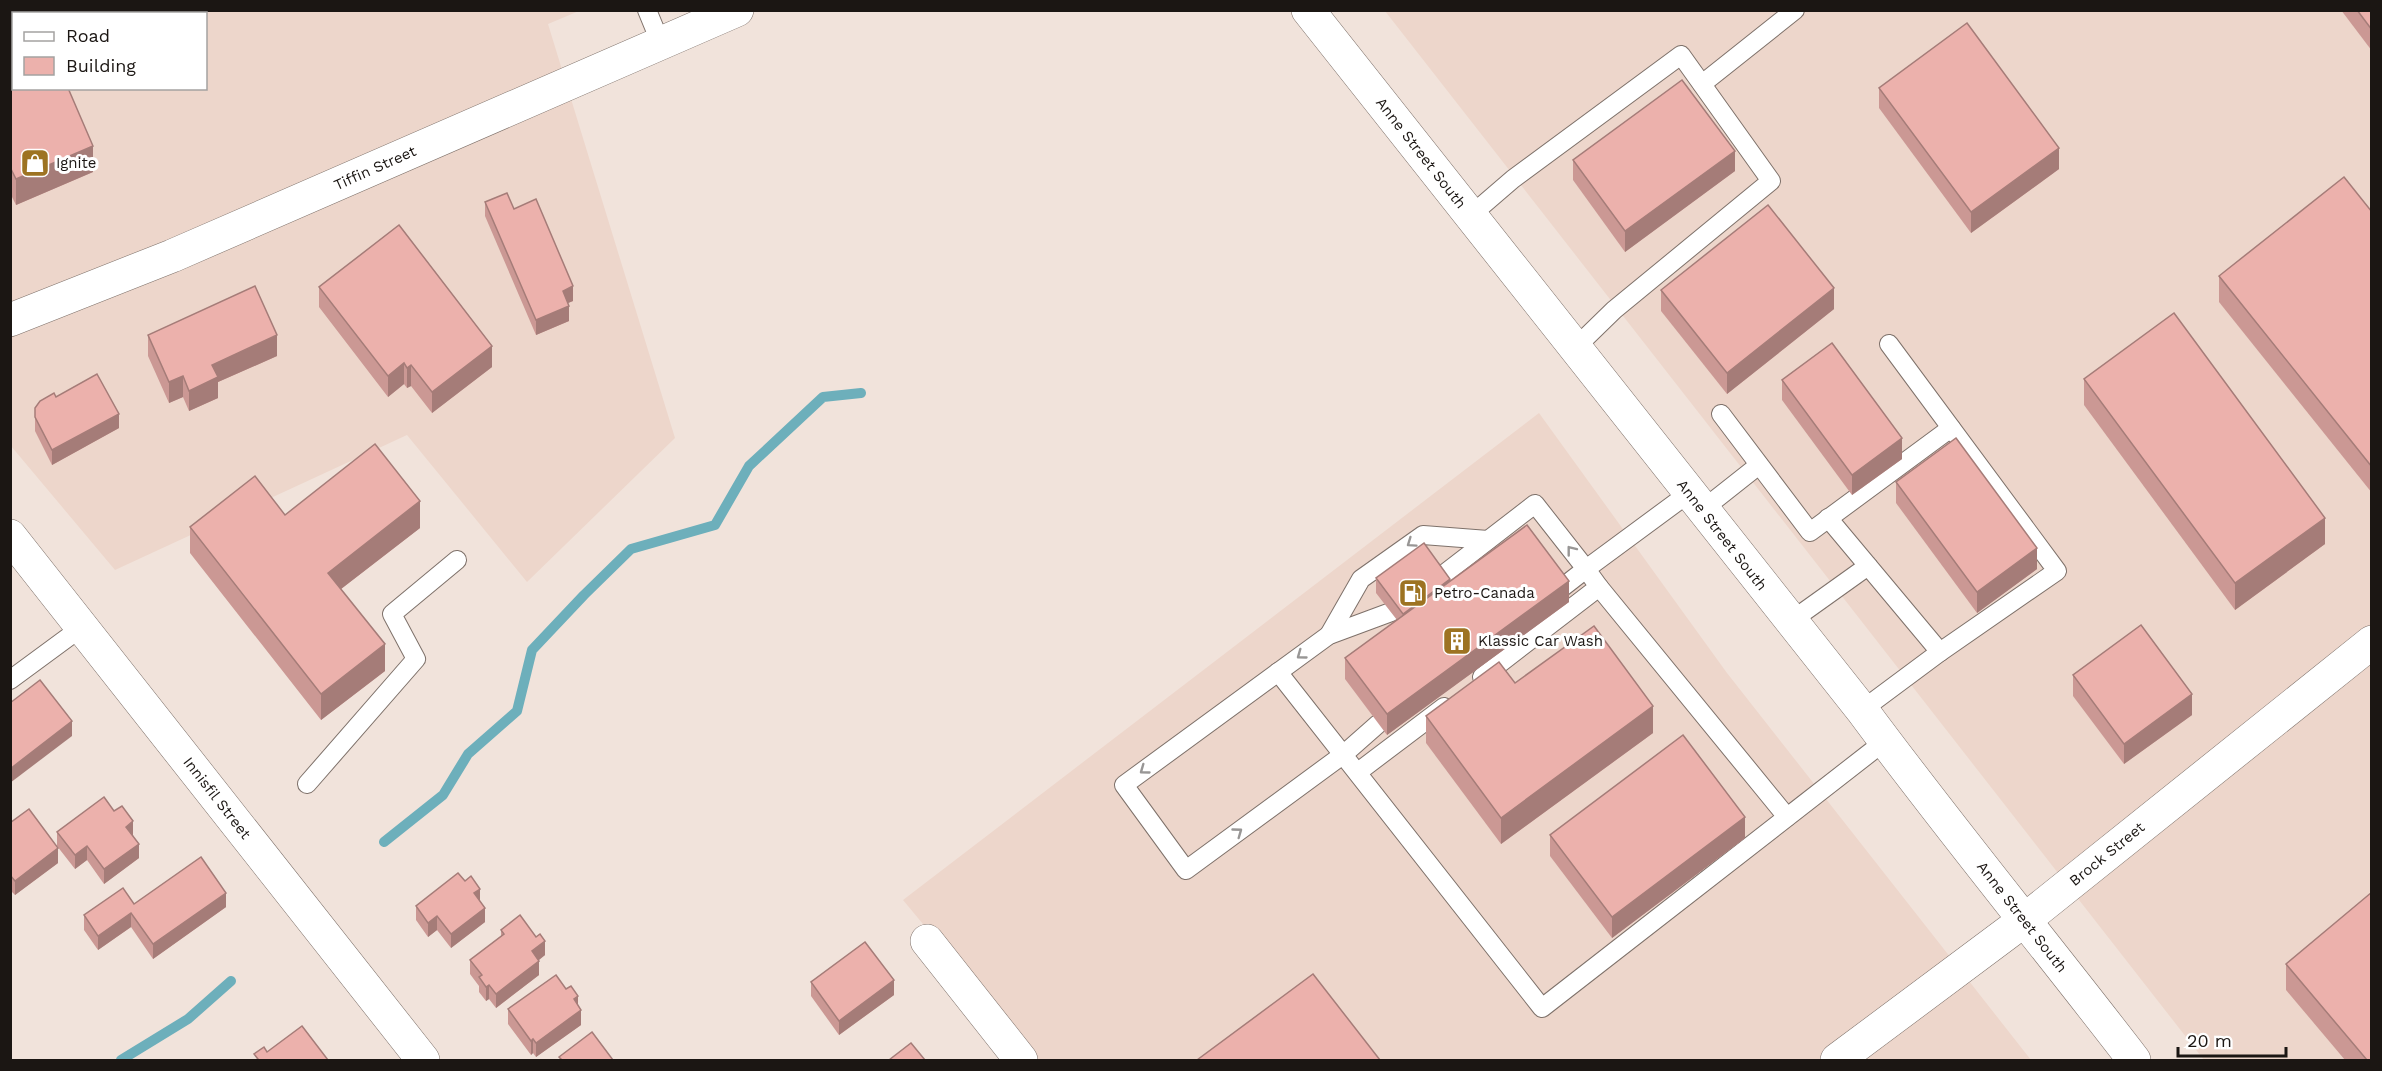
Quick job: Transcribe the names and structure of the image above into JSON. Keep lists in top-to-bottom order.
{
  "streets": {
    "street": [
      "Anne Street South",
      "Tiffin Street",
      "Innisfil Street",
      "Brock Street"
    ]
  },
  "crossings": [
    ["Anne Street South", "Brock Street"]
  ],
  "places": {
    "shop": ["Ignite"],
    "fuel station": ["Petro-Canada"],
    "building": ["Klassic Car Wash"]
  },
  "legend": ["Road", "Building"],
  "scale_bar": "20 m"
}
